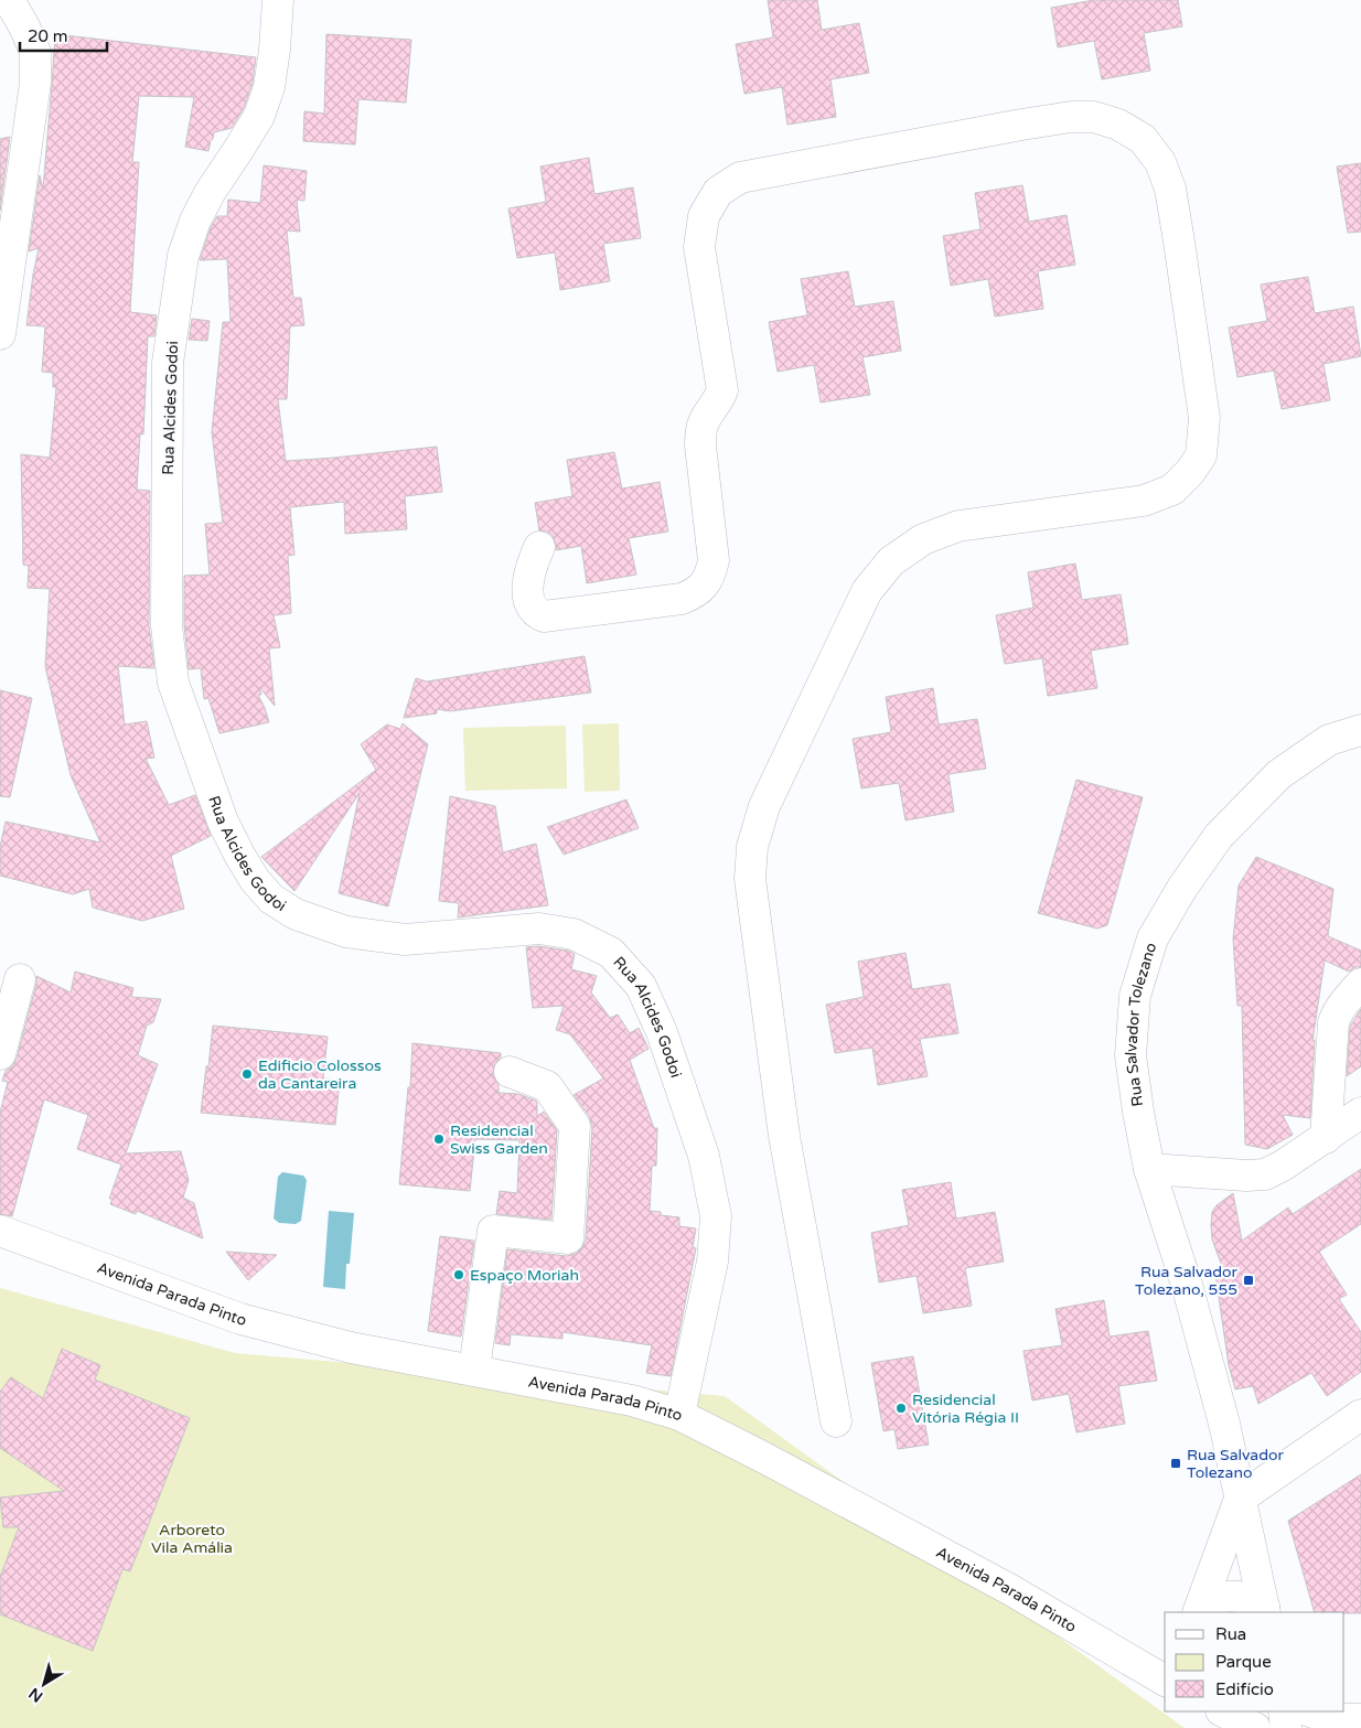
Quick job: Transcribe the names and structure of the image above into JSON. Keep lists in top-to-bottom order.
{
  "streets": {
    "street": ["Rua Alcides Godoi", "Rua Salvador Tolezano", "Avenida Parada Pinto"]
  },
  "crossings": [
    ["Rua Alcides Godoi", "Avenida Parada Pinto"]
  ],
  "parks": ["Arboreto Vila Amália"],
  "places": {
    "other": [
      "Edificio Colossos da Cantareira",
      "Residencial Swiss Garden",
      "Espaço Moriah",
      "Residencial Vitória Régia II"
    ],
    "transit": ["Rua Salvador Tolezano, 555", "Rua Salvador Tolezano"]
  },
  "legend": ["Rua", "Parque", "Edifício"],
  "scale_bar": "20 m",
  "north": "bottom left"
}
